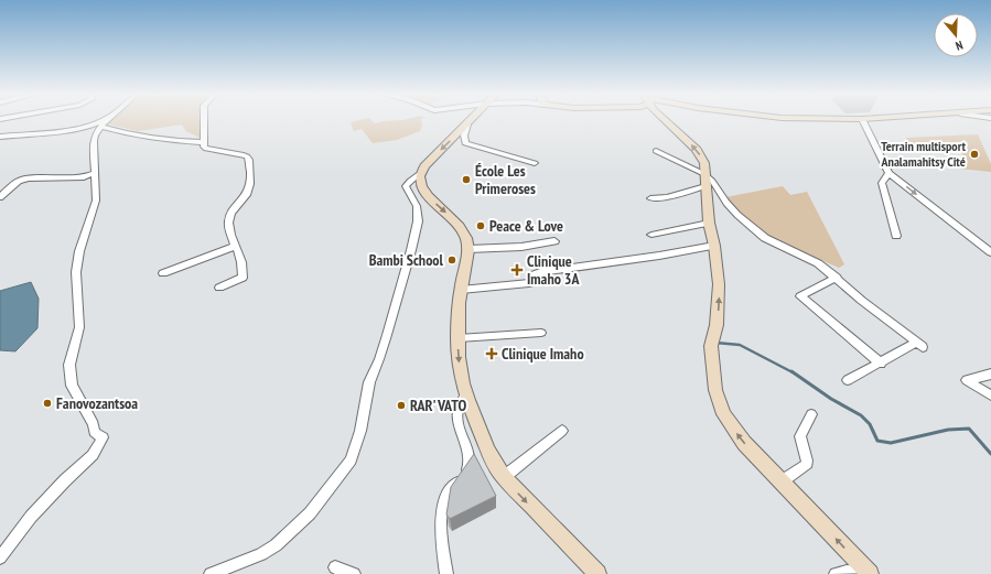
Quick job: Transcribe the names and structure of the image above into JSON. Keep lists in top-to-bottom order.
{
  "places": {
    "other": [
      "Terrain multisport Analamahitsy Cité",
      "École Les Primeroses",
      "Peace & Love",
      "Bambi School",
      "Fanovozantsoa",
      "RAR' VATO"
    ],
    "health": ["Clinique Imaho 3A", "Clinique Imaho"]
  },
  "north": "bottom"
}
